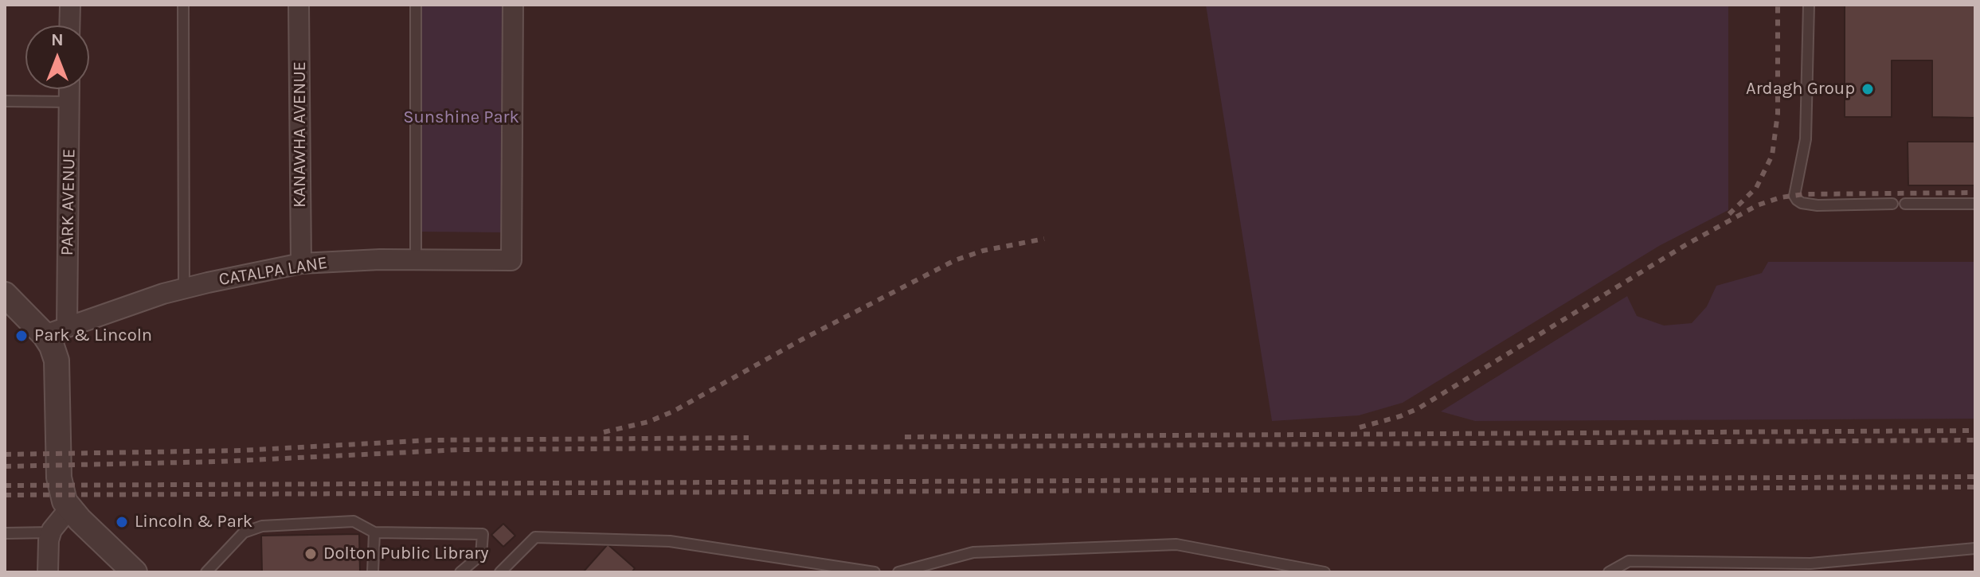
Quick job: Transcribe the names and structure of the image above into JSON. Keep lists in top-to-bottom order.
{
  "streets": {
    "street": ["KANAWHA AVENUE", "PARK AVENUE", "CATALPA LANE"]
  },
  "crossings": [
    ["KANAWHA AVENUE", "CATALPA LANE"],
    ["PARK AVENUE", "CATALPA LANE"]
  ],
  "parks": ["Sunshine Park"],
  "places": [
    "Ardagh Group",
    "Park & Lincoln",
    "Lincoln & Park",
    "Dolton Public Library"
  ],
  "north": "top"
}
